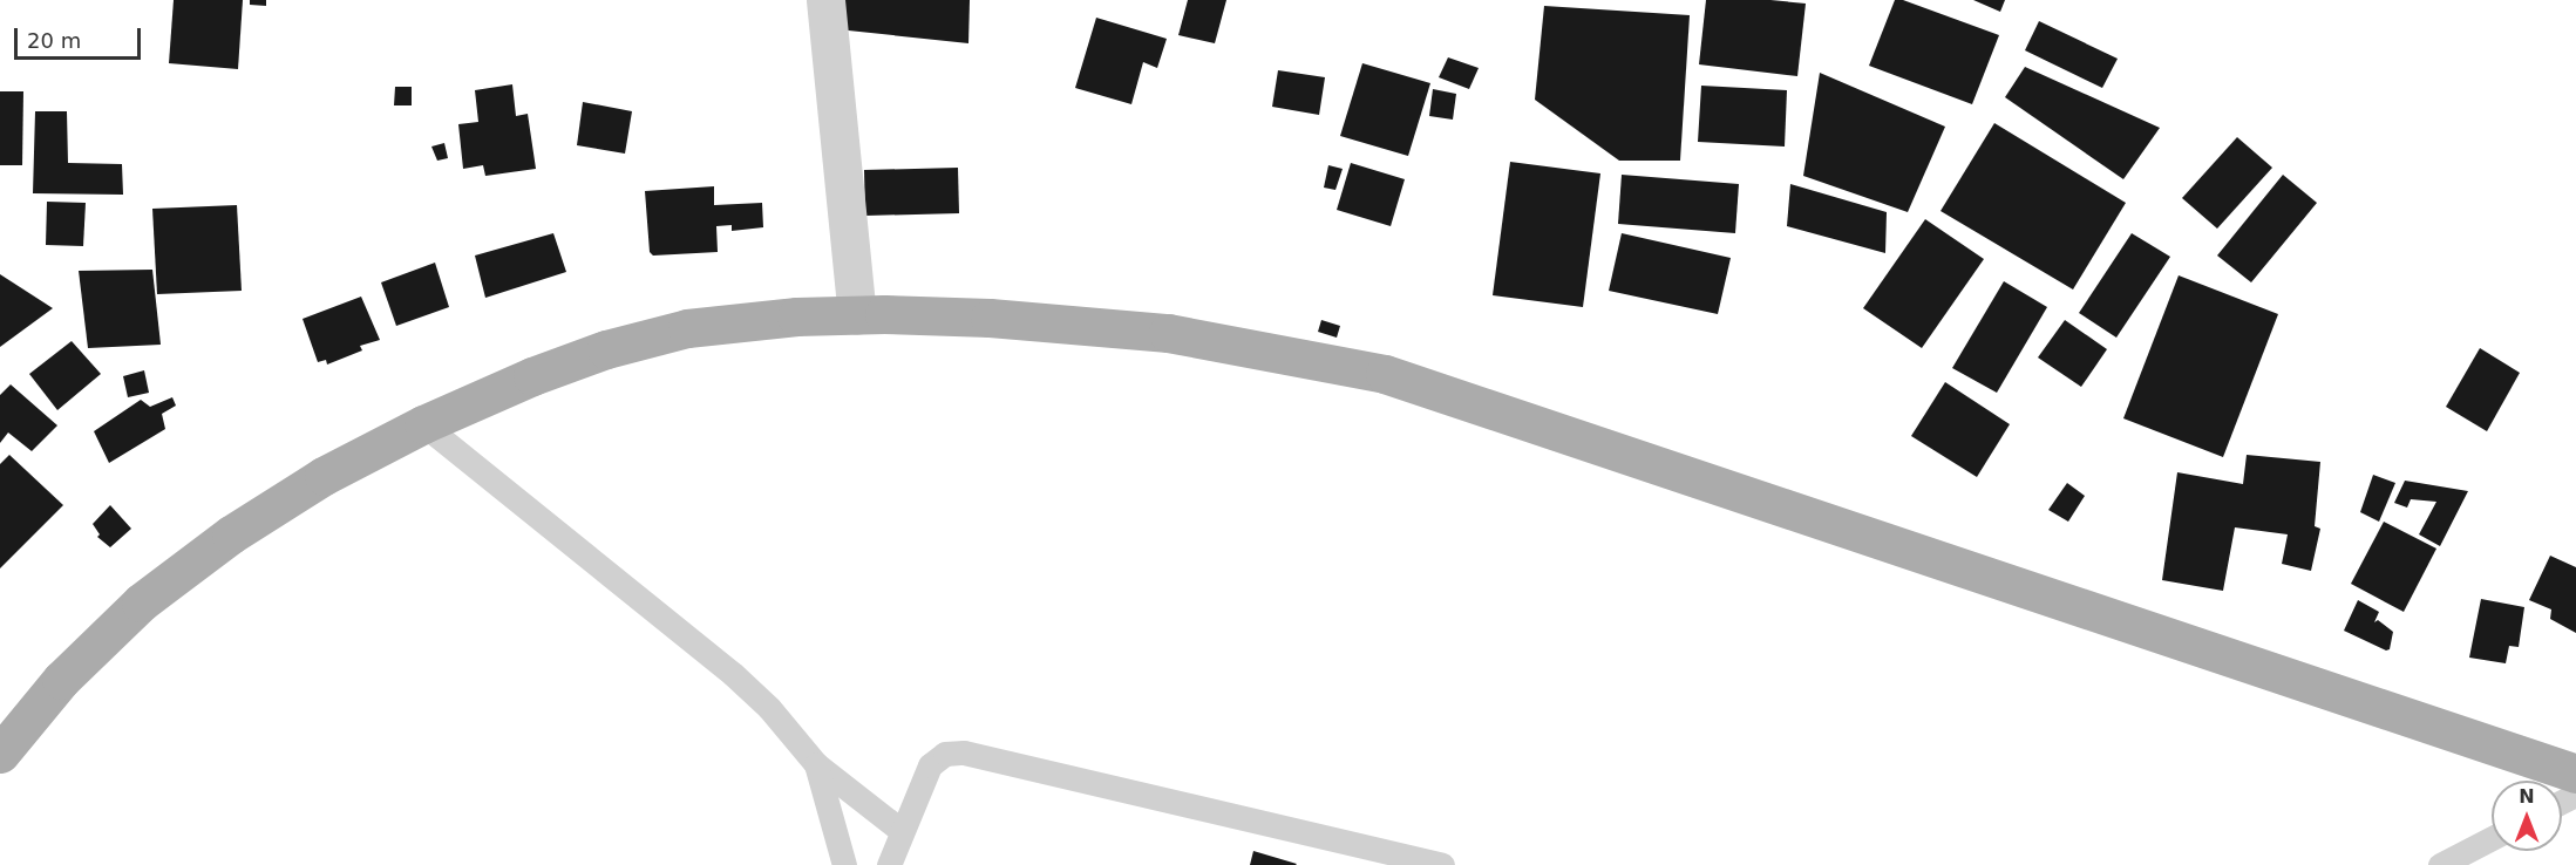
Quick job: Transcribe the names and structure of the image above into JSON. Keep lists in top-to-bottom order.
{
  "scale_bar": "20 m",
  "north": "top"
}
